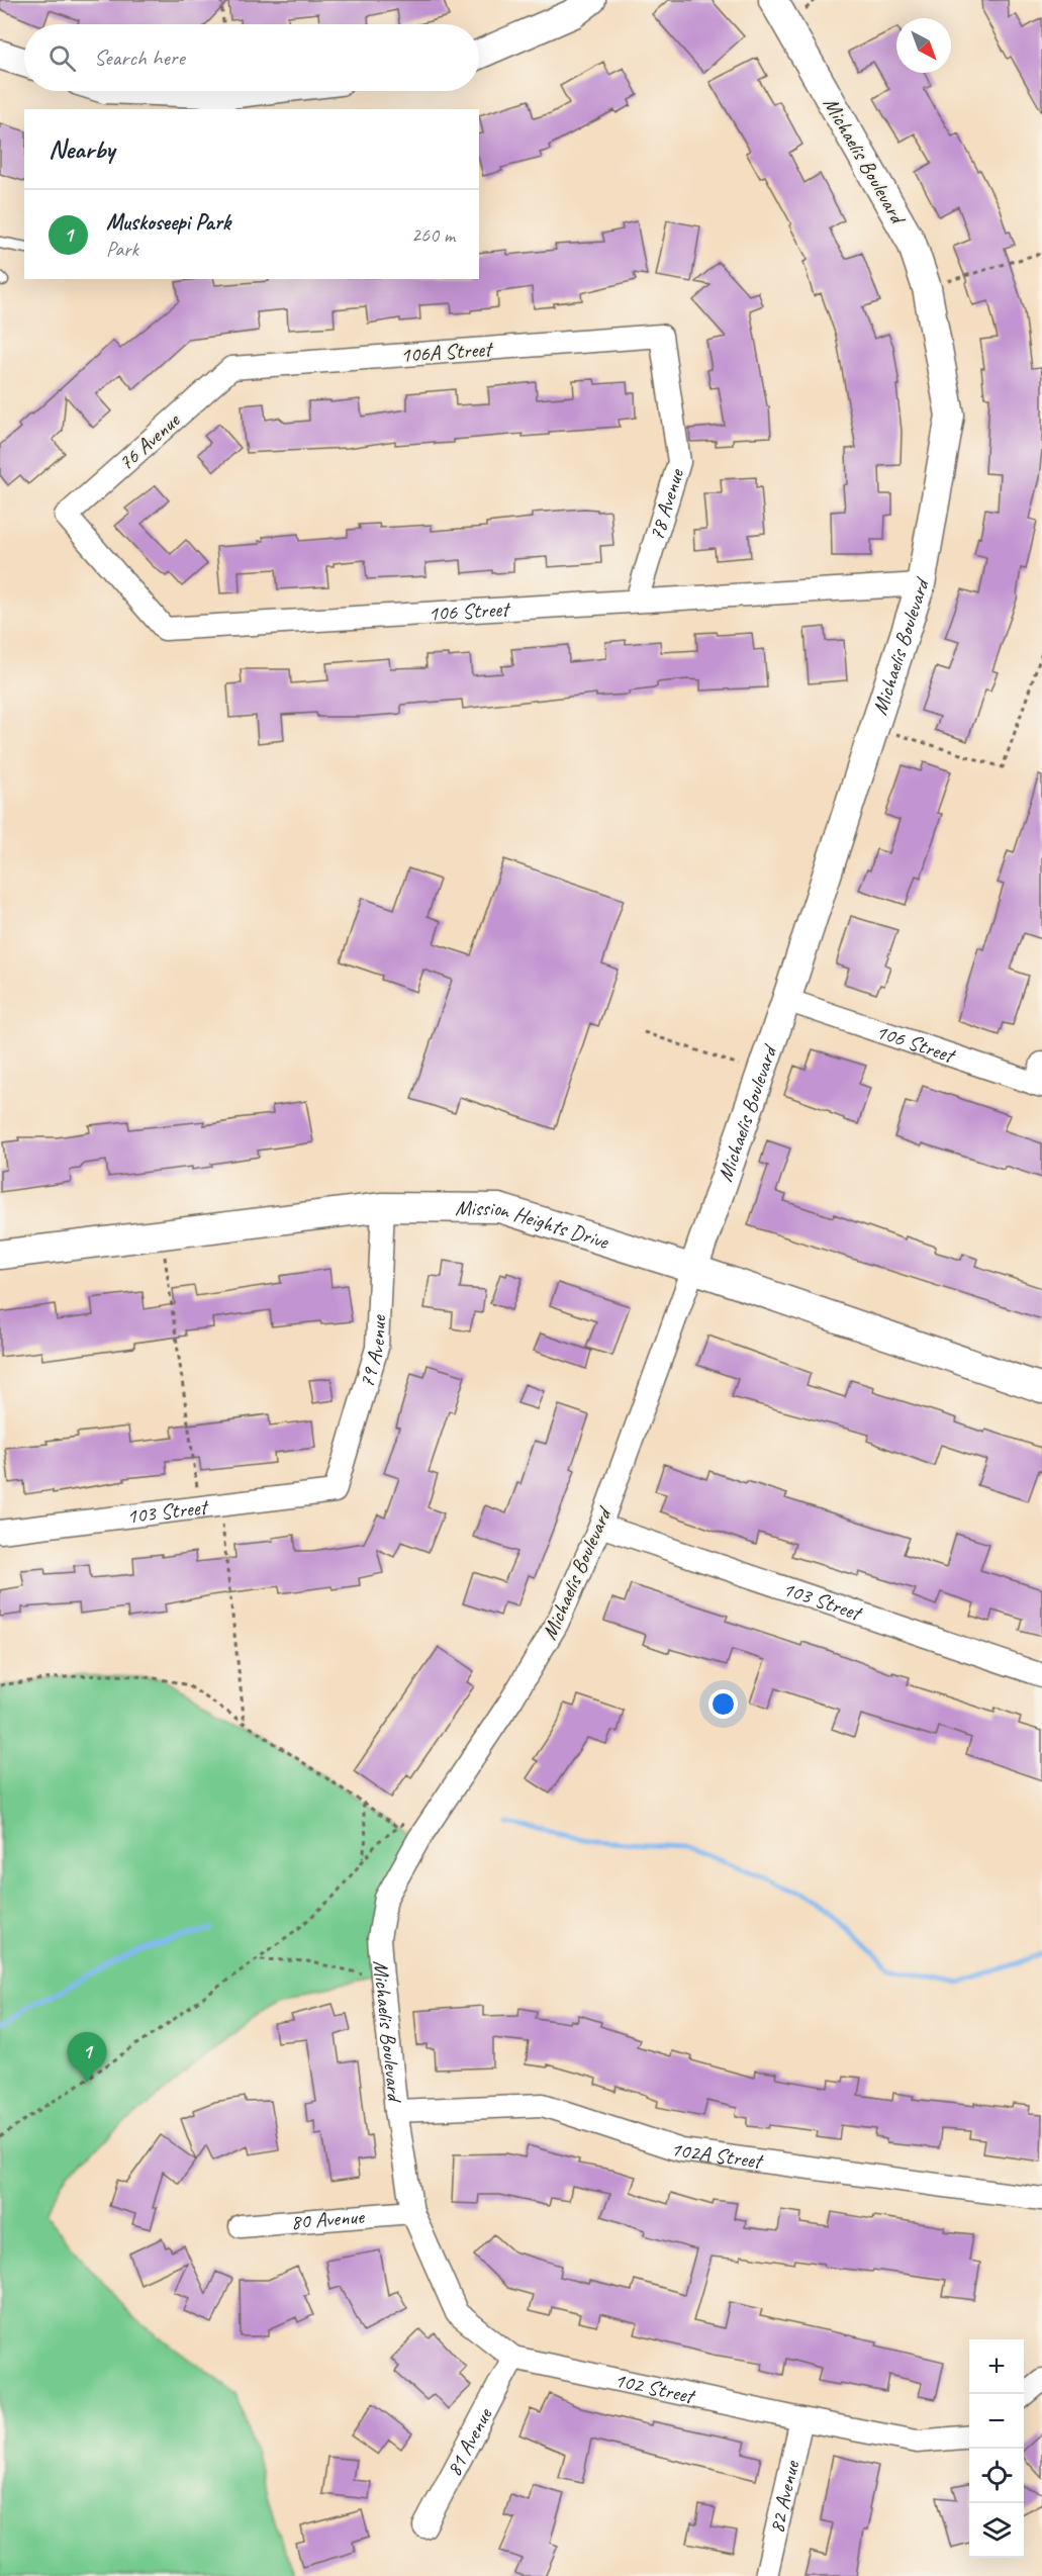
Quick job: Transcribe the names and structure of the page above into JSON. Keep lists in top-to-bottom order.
{
  "streets": {
    "street": [
      "Michaelis Boulevard",
      "106A Street",
      "76 Avenue",
      "78 Avenue",
      "106 Street",
      "Mission Heights Drive",
      "79 Avenue",
      "103 Street",
      "102A Street",
      "80 Avenue",
      "102 Street",
      "81 Avenue",
      "82 Avenue"
    ]
  },
  "crossings": [
    ["Michaelis Boulevard", "106 Street"],
    ["Michaelis Boulevard", "Mission Heights Drive"],
    ["Michaelis Boulevard", "103 Street"],
    ["Michaelis Boulevard", "102A Street"],
    ["Michaelis Boulevard", "80 Avenue"],
    ["Michaelis Boulevard", "102 Street"],
    ["106A Street", "76 Avenue"],
    ["106A Street", "78 Avenue"],
    ["76 Avenue", "106 Street"],
    ["78 Avenue", "106 Street"],
    ["Mission Heights Drive", "79 Avenue"],
    ["79 Avenue", "103 Street"],
    ["80 Avenue", "102 Street"],
    ["102 Street", "81 Avenue"],
    ["102 Street", "82 Avenue"]
  ],
  "north": "bottom right",
  "page": {
    "search": "Search here",
    "heading": "Nearby",
    "list": [
      {
        "mark": "1",
        "name": "Muskoseepi Park",
        "note": "Park",
        "value": "260 m"
      }
    ],
    "pins": "1",
    "map_buttons": ["+", "−"]
  }
}
